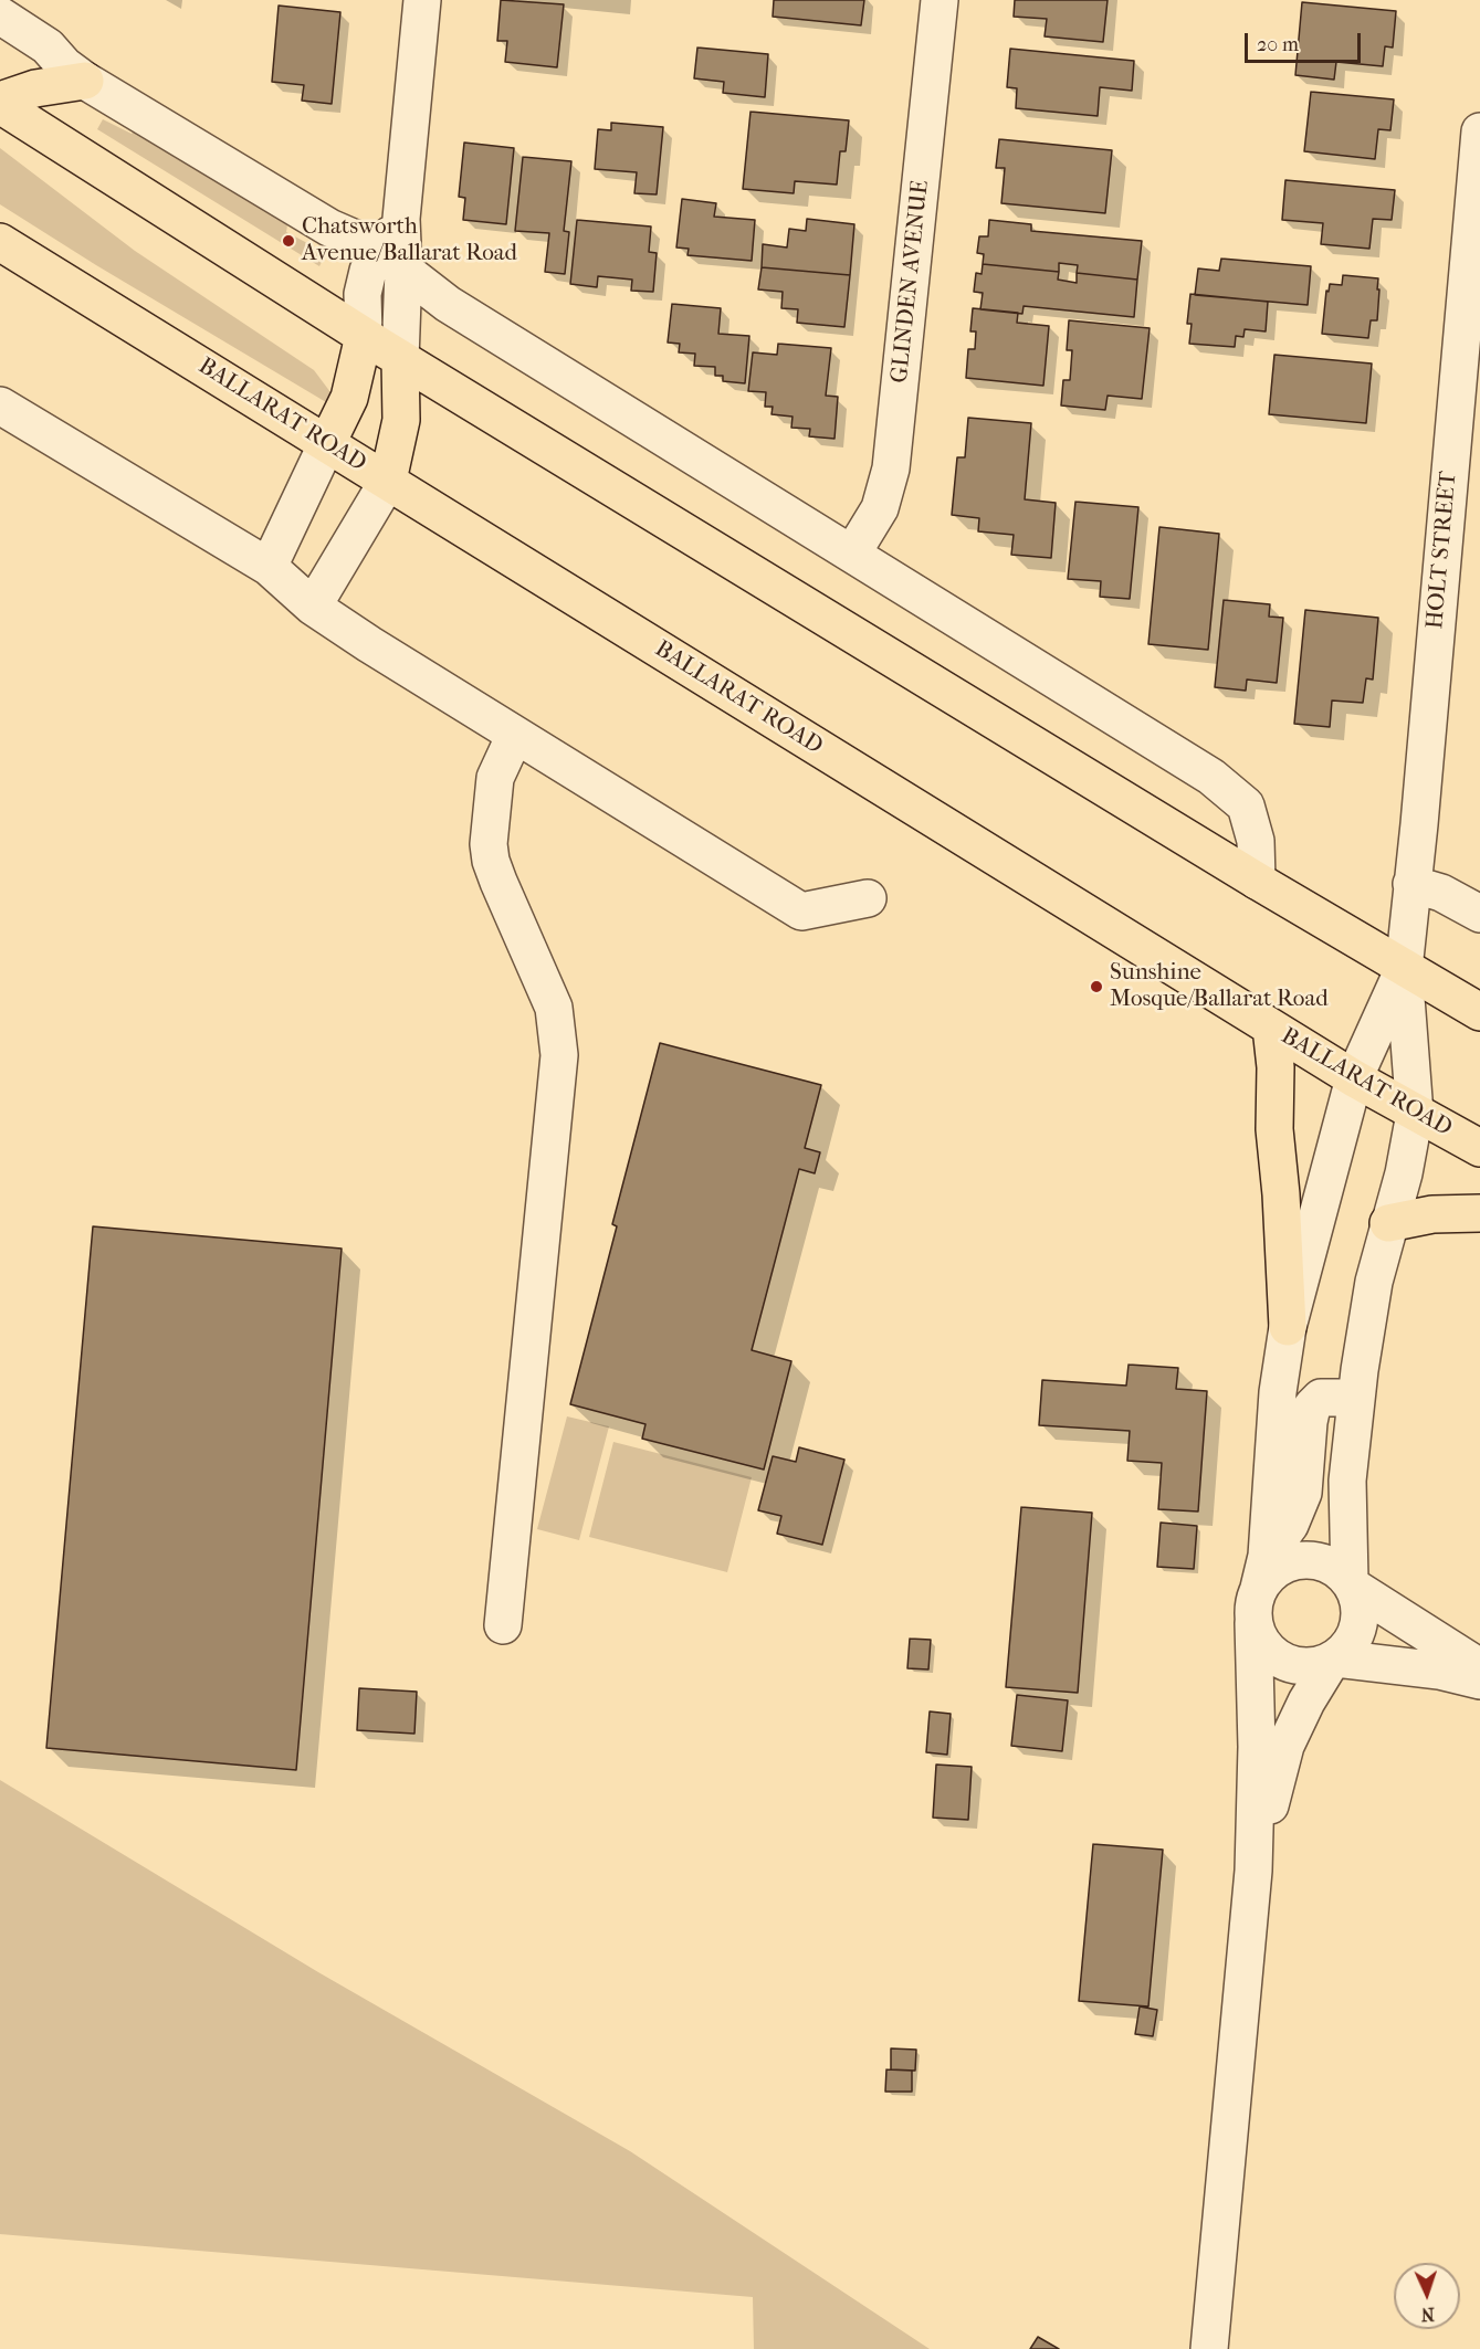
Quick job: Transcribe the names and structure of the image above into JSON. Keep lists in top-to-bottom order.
{
  "streets": {
    "highway": ["BALLARAT ROAD"],
    "street": ["GLINDEN AVENUE", "HOLT STREET"]
  },
  "places": ["Chatsworth Avenue/Ballarat Road", "Sunshine Mosque/Ballarat Road"],
  "scale_bar": "20 m",
  "north": "bottom"
}
